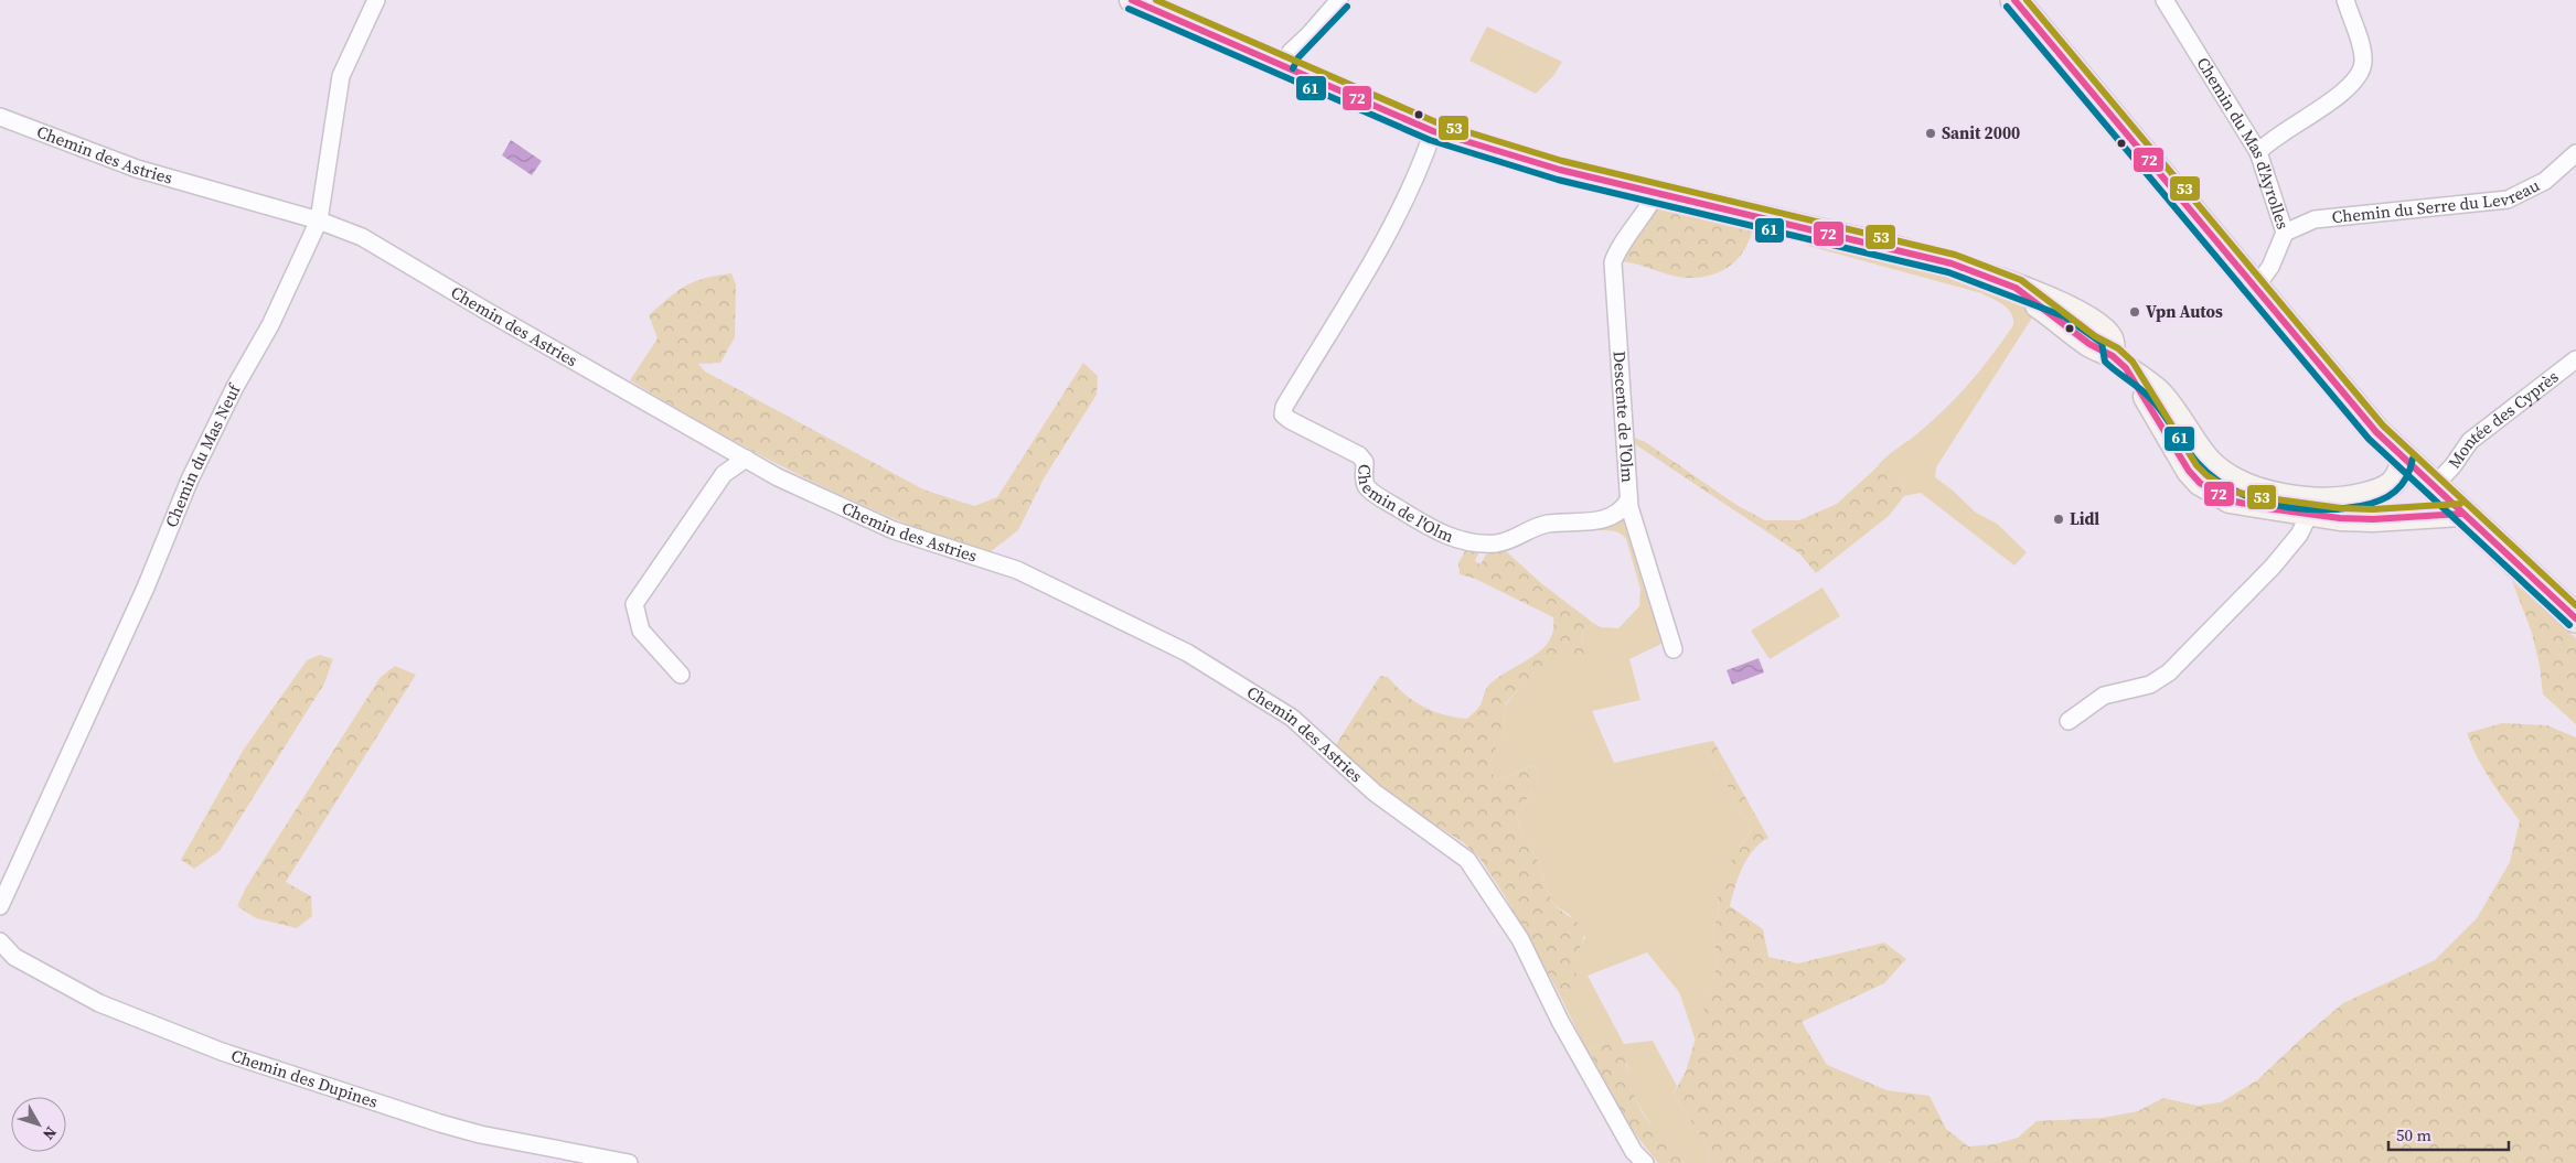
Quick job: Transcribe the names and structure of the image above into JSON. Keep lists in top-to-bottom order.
{
  "streets": {
    "main road": ["Montée des Cyprès"],
    "street": [
      "Chemin du Mas d'Ayrolles",
      "Chemin des Astries",
      "Chemin du Serre du Levreau",
      "Descente de l'Olm",
      "Chemin du Mas Neuf",
      "Chemin de l'Olm",
      "Chemin des Dupines"
    ]
  },
  "crossings": [
    ["Chemin du Mas d'Ayrolles", "Chemin du Serre du Levreau"],
    ["Chemin du Mas d'Ayrolles", "Montée des Cyprès"],
    ["Chemin des Astries", "Chemin du Mas Neuf"],
    ["Descente de l'Olm", "Chemin de l'Olm"]
  ],
  "places": ["Sanit 2000", "Vpn Autos", "Lidl"],
  "lines": ["transit line 72", "transit line 53", "transit line 61"],
  "scale_bar": "50 m",
  "north": "bottom right"
}
